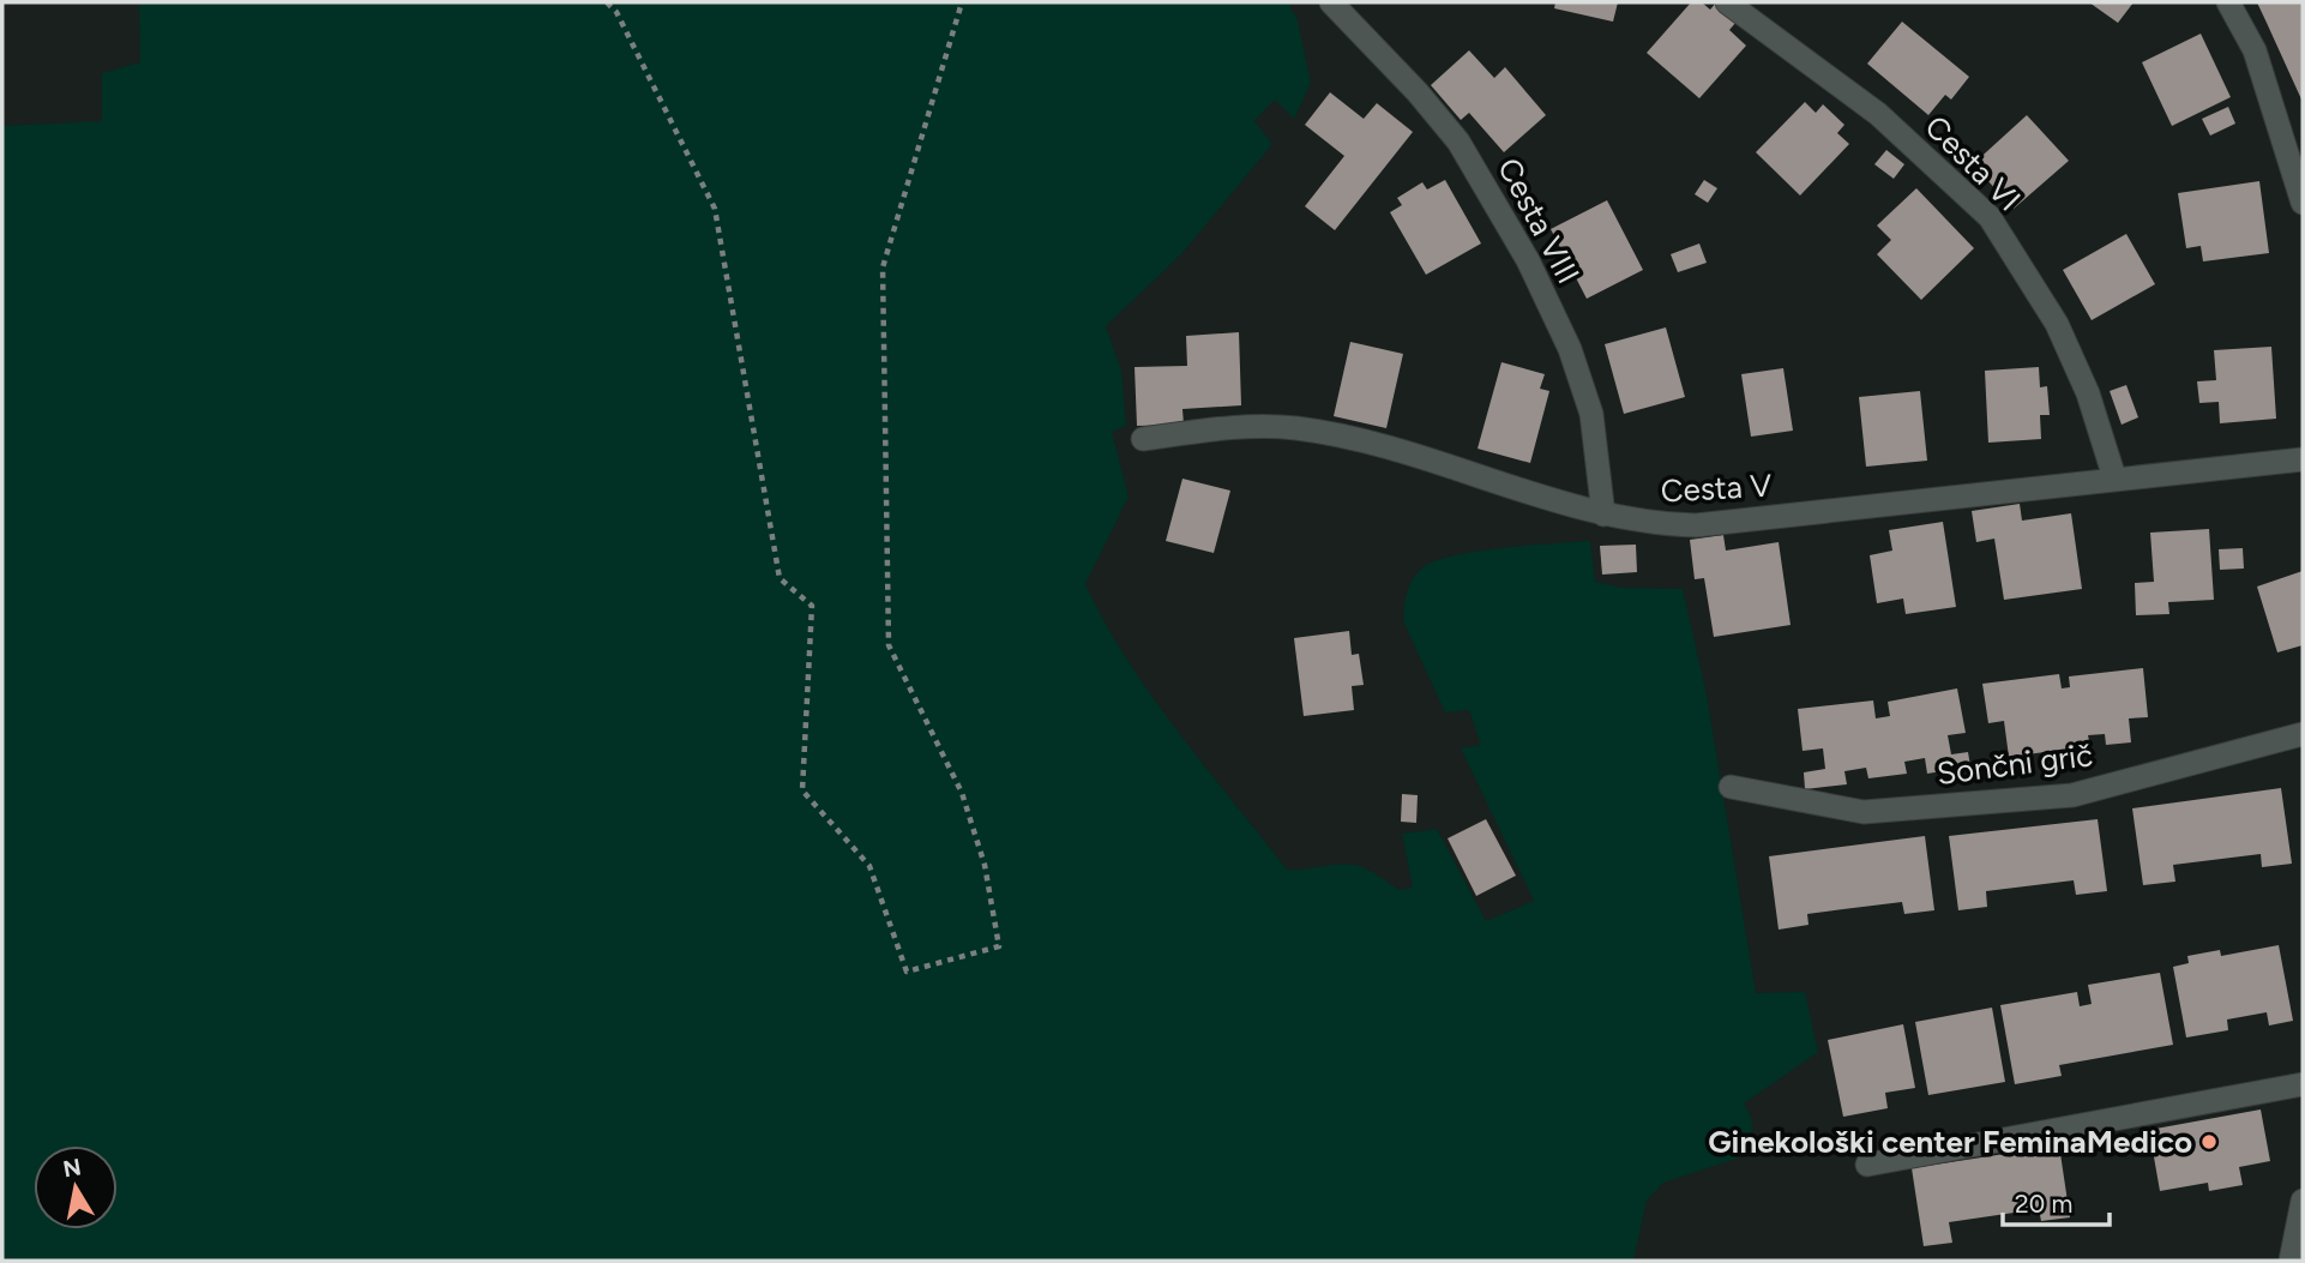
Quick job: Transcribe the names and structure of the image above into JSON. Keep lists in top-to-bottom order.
{
  "streets": {
    "street": [
      "Cesta VI",
      "Cesta VIII",
      "Cesta V",
      "Sončni grič"
    ]
  },
  "crossings": [
    ["Cesta VI", "Cesta V"],
    ["Cesta VIII", "Cesta V"]
  ],
  "places": ["Ginekološki center FeminaMedico"],
  "scale_bar": "20 m",
  "north": "top"
}
